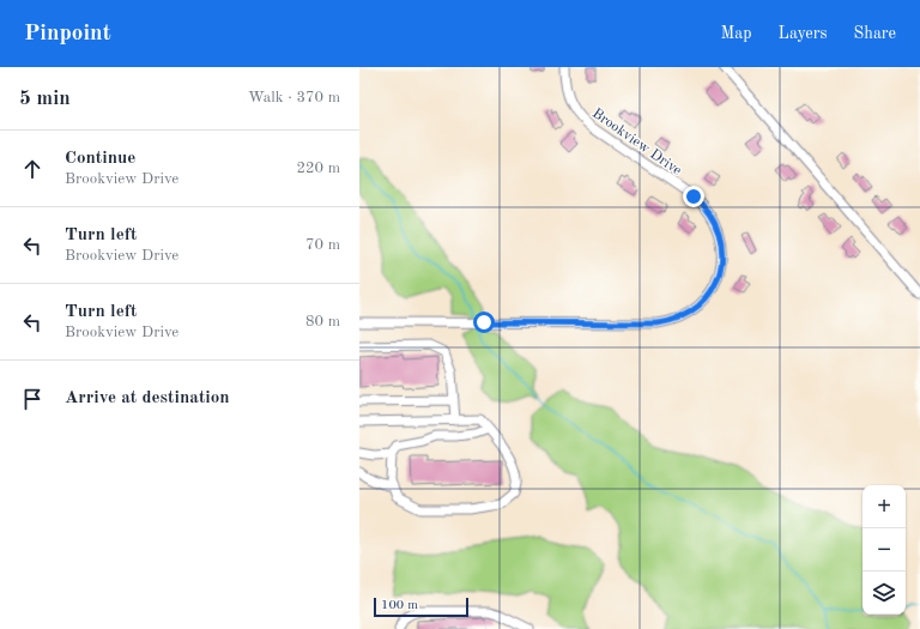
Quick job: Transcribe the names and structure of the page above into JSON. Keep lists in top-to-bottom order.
{
  "streets": {
    "street": ["Brookview Drive"]
  },
  "scale_bar": "100 m",
  "page": {
    "header": "Pinpoint",
    "nav": ["Map", "Layers", "Share"],
    "heading": ["5 min", "Walk · 370 m"],
    "list": [
      ["Continue", "Brookview Drive", "220 m"],
      ["Turn left", "Brookview Drive", "70 m"],
      ["Turn left", "Brookview Drive", "80 m"],
      "Arrive at destination"
    ],
    "map_buttons": ["+", "−"],
    "scale": "100 m"
  }
}
